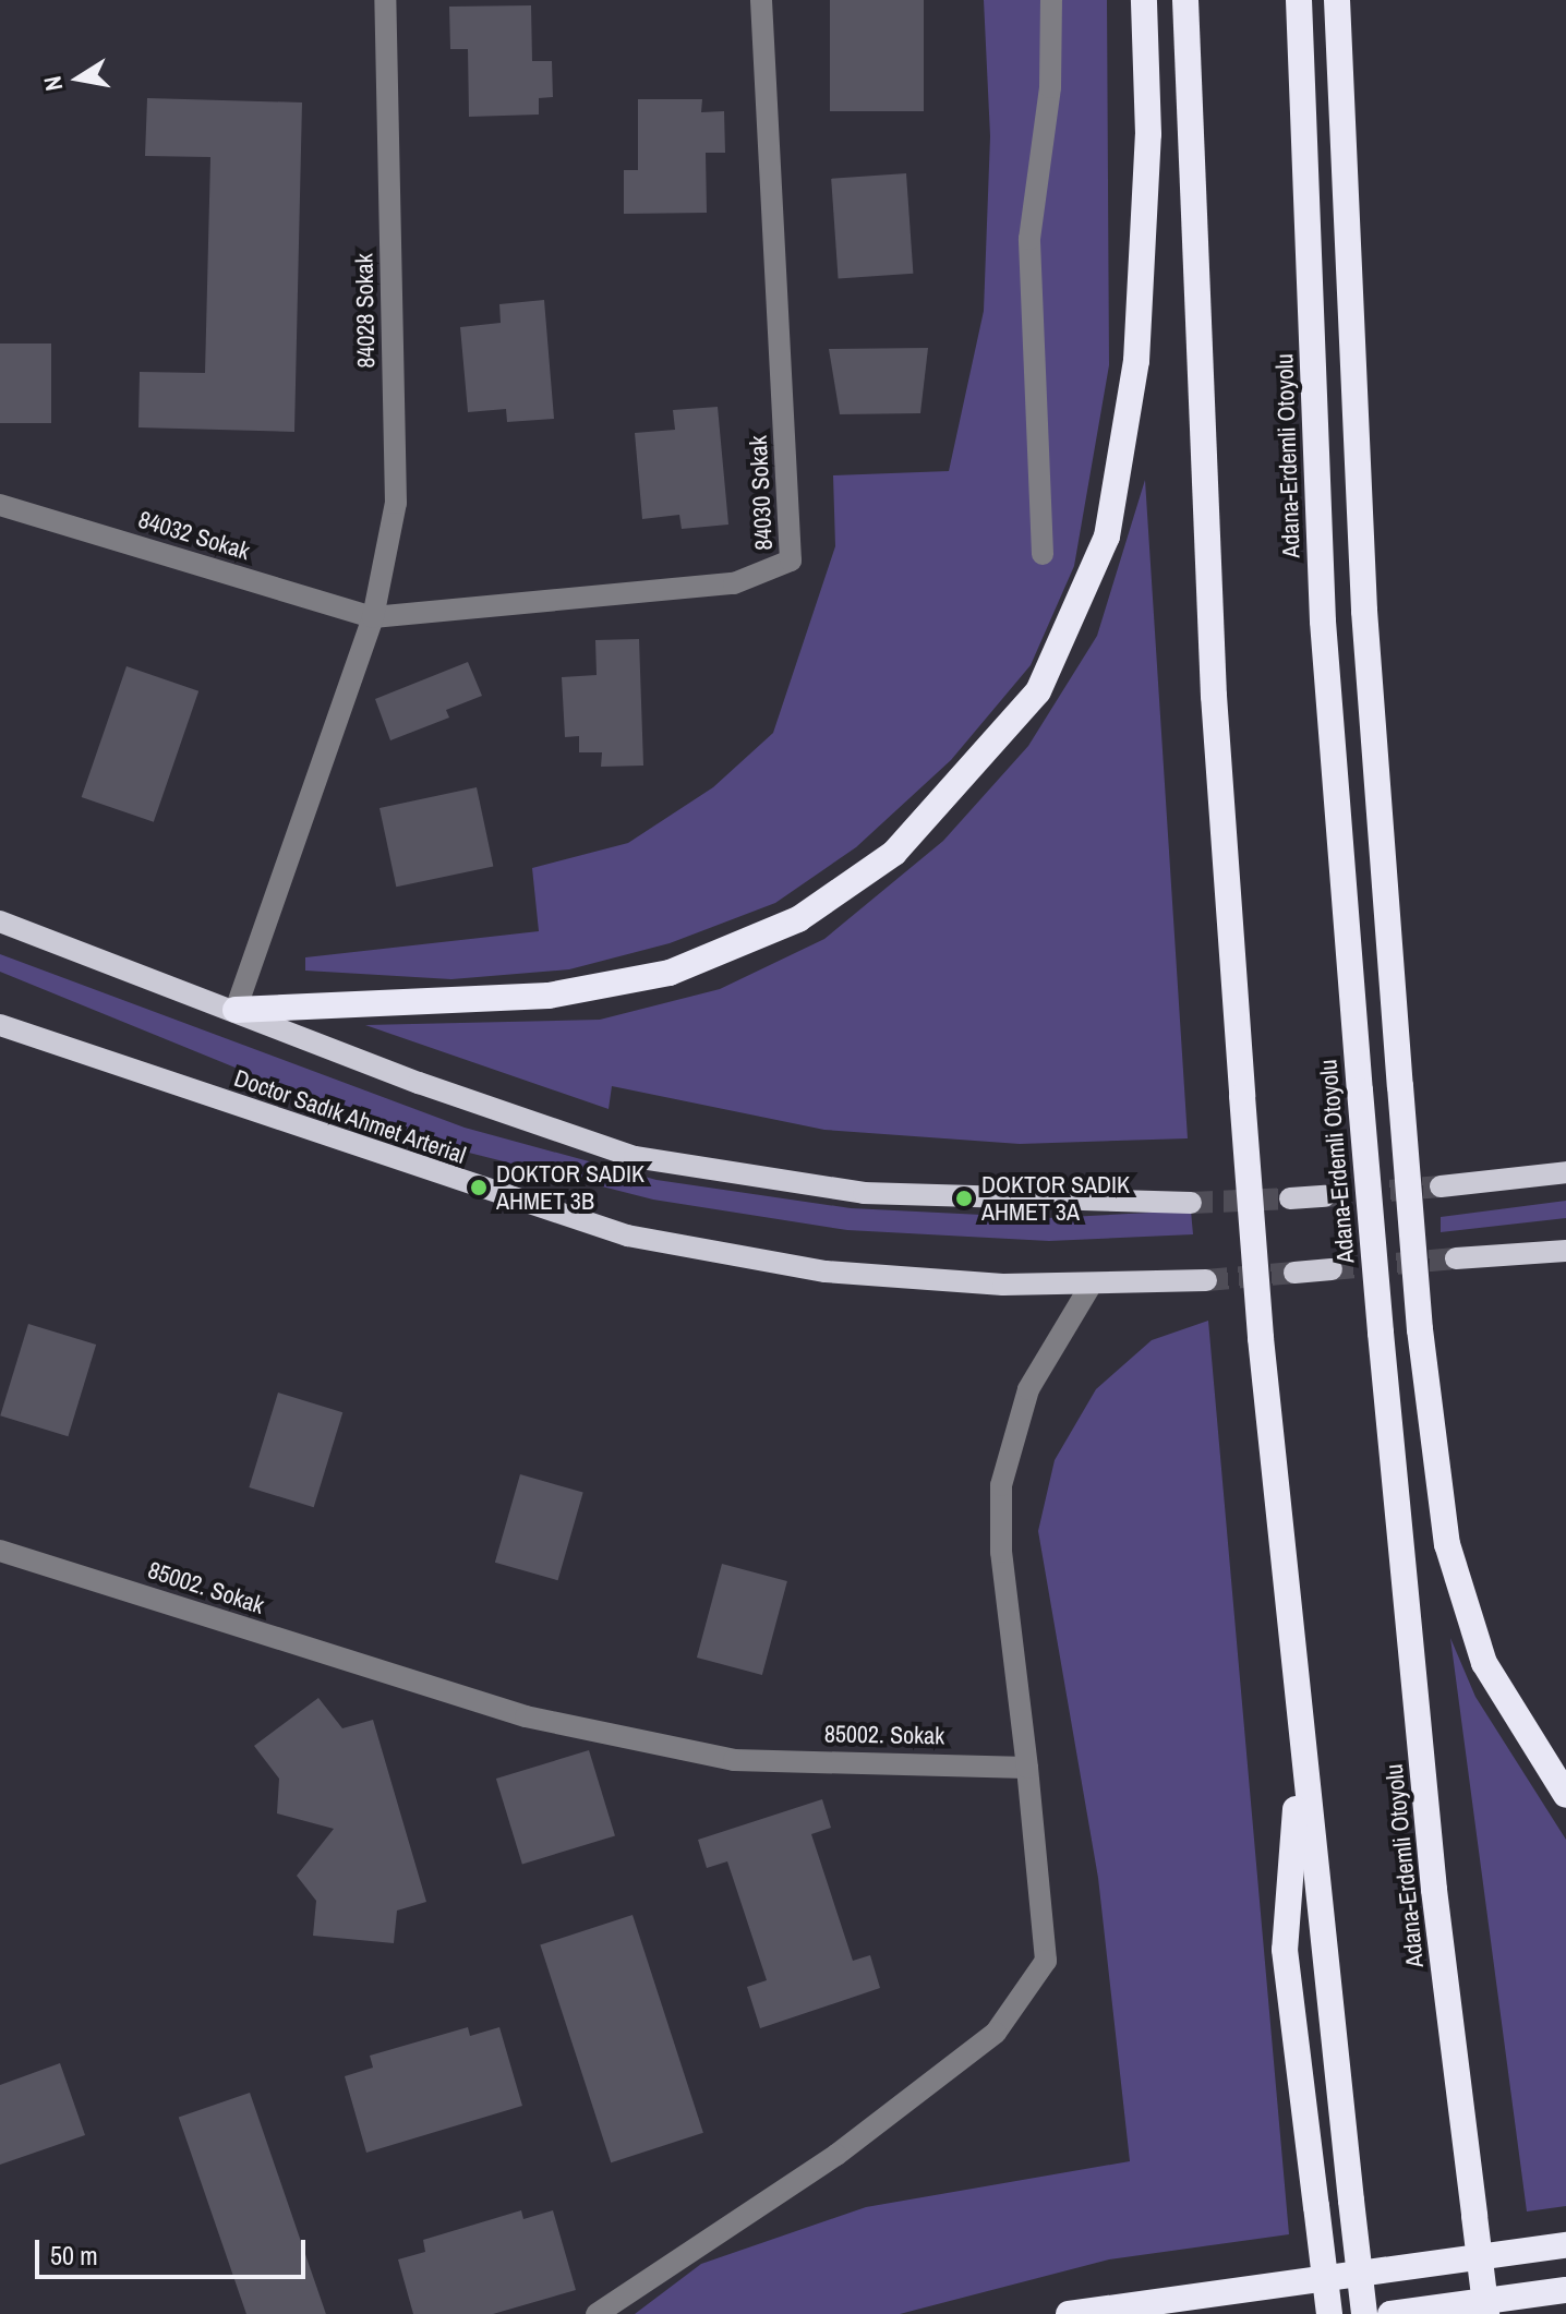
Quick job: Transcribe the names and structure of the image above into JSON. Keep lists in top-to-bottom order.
{
  "streets": {
    "highway": ["Adana-Erdemli Otoyolu"],
    "main road": ["Doctor Sadık Ahmet Arterial"],
    "street": [
      "84028 Sokak",
      "84030 Sokak",
      "84032 Sokak",
      "85002. Sokak"
    ]
  },
  "crossings": [
    ["84028 Sokak", "84030 Sokak"],
    ["84028 Sokak", "84032 Sokak"],
    ["84030 Sokak", "84032 Sokak"]
  ],
  "places": ["DOKTOR SADIK AHMET 3B", "DOKTOR SADIK AHMET 3A"],
  "scale_bar": "50 m",
  "north": "left"
}
